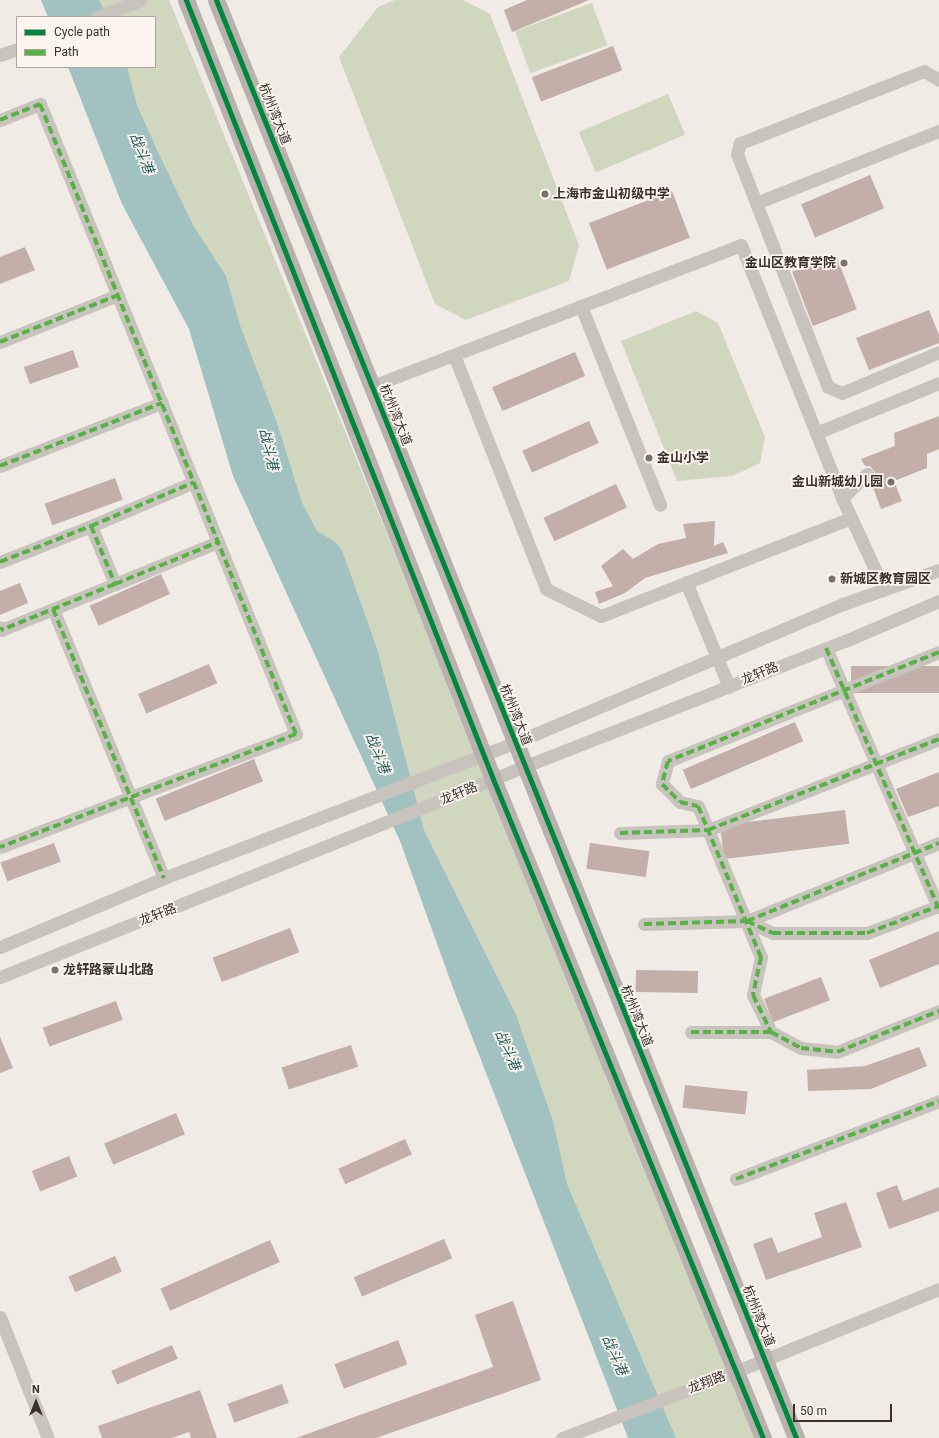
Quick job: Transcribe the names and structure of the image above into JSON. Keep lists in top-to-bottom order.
{
  "streets": {
    "main road": ["杭州湾大道"],
    "street": ["龙轩路", "龙翔路"]
  },
  "crossings": [
    ["杭州湾大道", "龙轩路"],
    ["杭州湾大道", "龙翔路"]
  ],
  "water": ["战斗港"],
  "places": [
    "上海市金山初级中学",
    "金山区教育学院",
    "金山小学",
    "金山新城幼儿园",
    "新城区教育园区",
    "龙轩路蒙山北路"
  ],
  "legend": ["Cycle path", "Path"],
  "scale_bar": "50 m",
  "north": "top"
}
